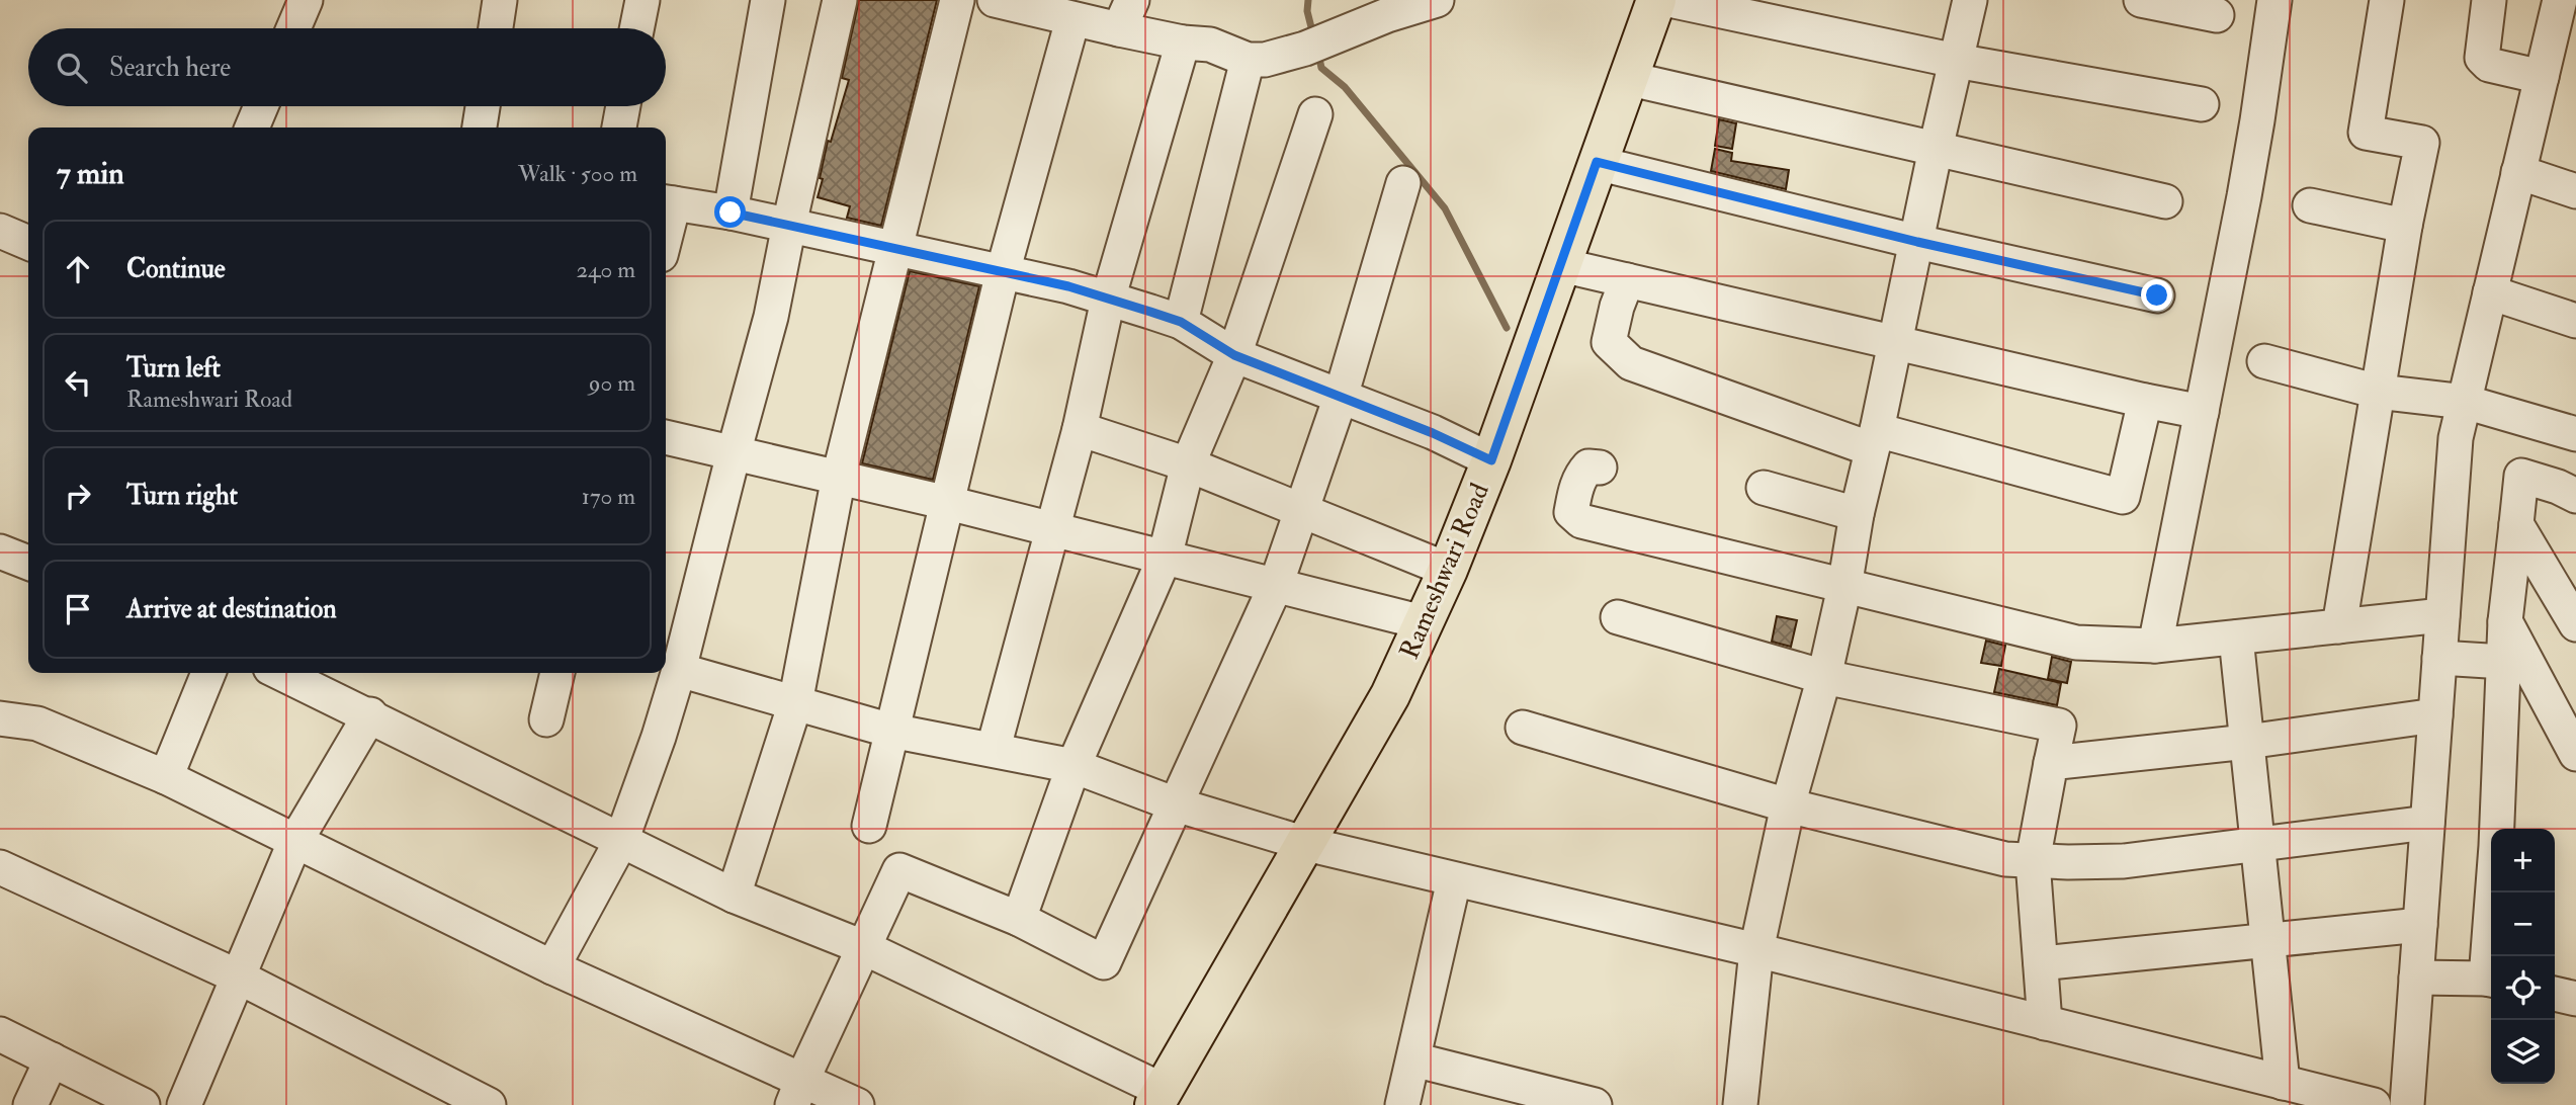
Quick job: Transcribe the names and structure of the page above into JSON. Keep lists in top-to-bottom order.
{
  "streets": {
    "main road": ["Rameshwari Road"]
  },
  "page": {
    "search": "Search here",
    "heading": ["7 min", "Walk · 500 m"],
    "list": [
      ["Continue", "240 m"],
      ["Turn left", "Rameshwari Road", "90 m"],
      ["Turn right", "170 m"],
      "Arrive at destination"
    ],
    "map_buttons": ["+", "−"]
  }
}
